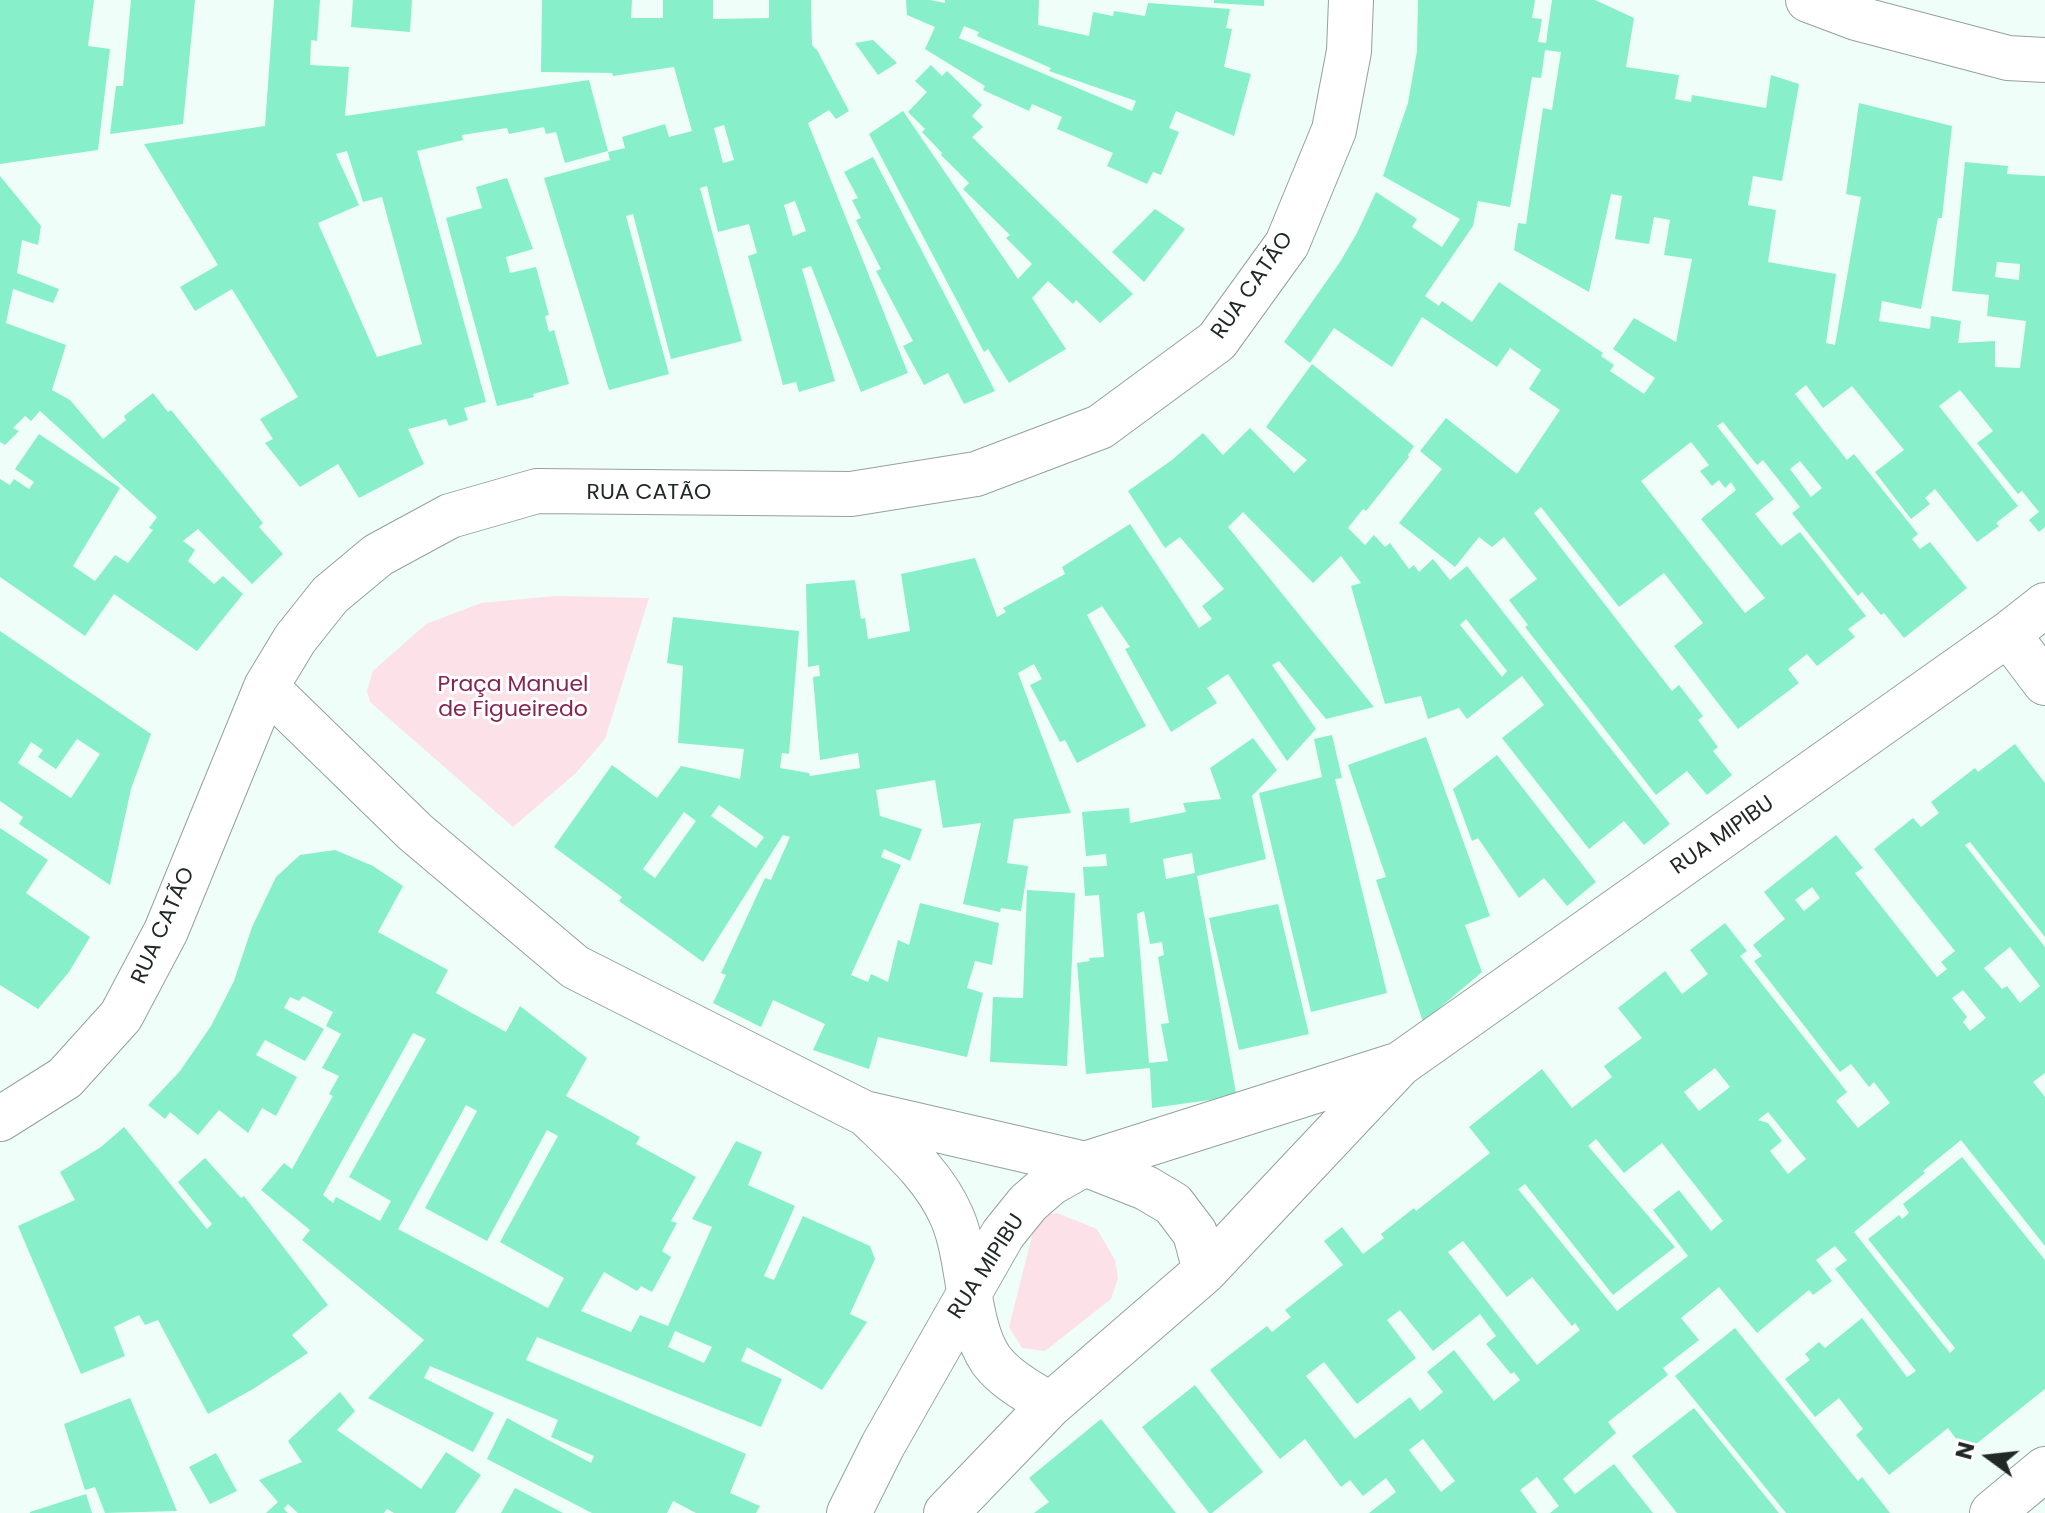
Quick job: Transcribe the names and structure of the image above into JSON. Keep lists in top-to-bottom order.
{
  "streets": {
    "street": ["RUA CATÃO", "RUA MIPIBU"]
  },
  "parks": ["Praça Manuel de Figueiredo"],
  "north": "left"
}
